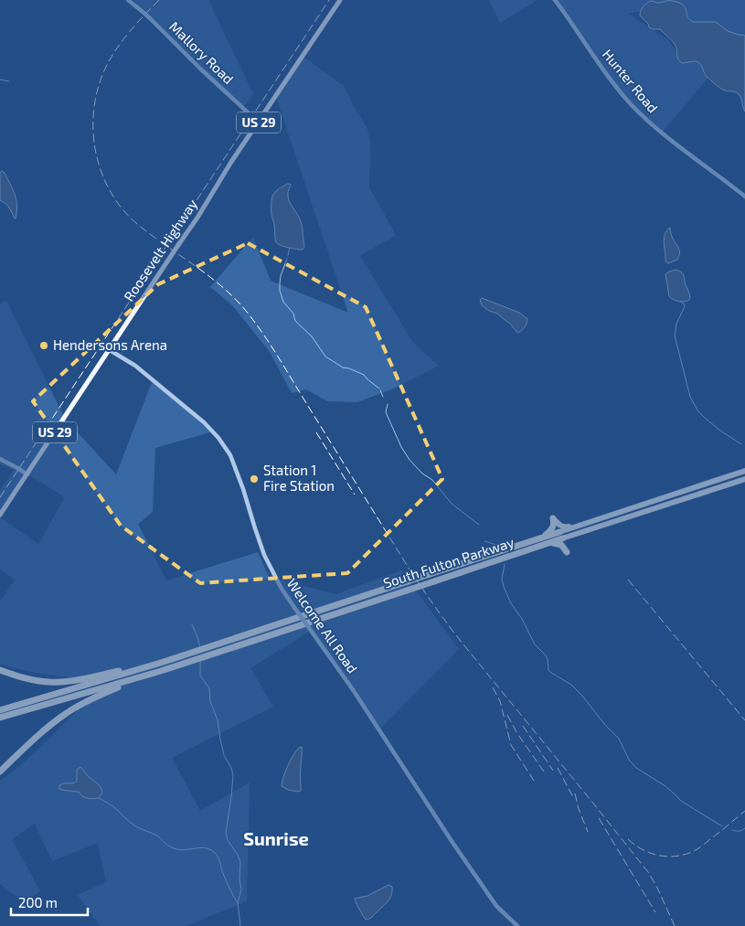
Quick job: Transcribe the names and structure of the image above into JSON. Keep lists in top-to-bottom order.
{
  "streets": {
    "highway": ["South Fulton Parkway"],
    "main road": ["US 29", "Roosevelt Highway"],
    "street": ["Mallory Road", "Hunter Road", "Welcome All Road"]
  },
  "crossings": [
    ["Mallory Road", "Roosevelt Highway"],
    ["Roosevelt Highway", "Welcome All Road"]
  ],
  "districts": ["Sunrise"],
  "places": ["Hendersons Arena", "Station 1 Fire Station"],
  "scale_bar": "200 m"
}
